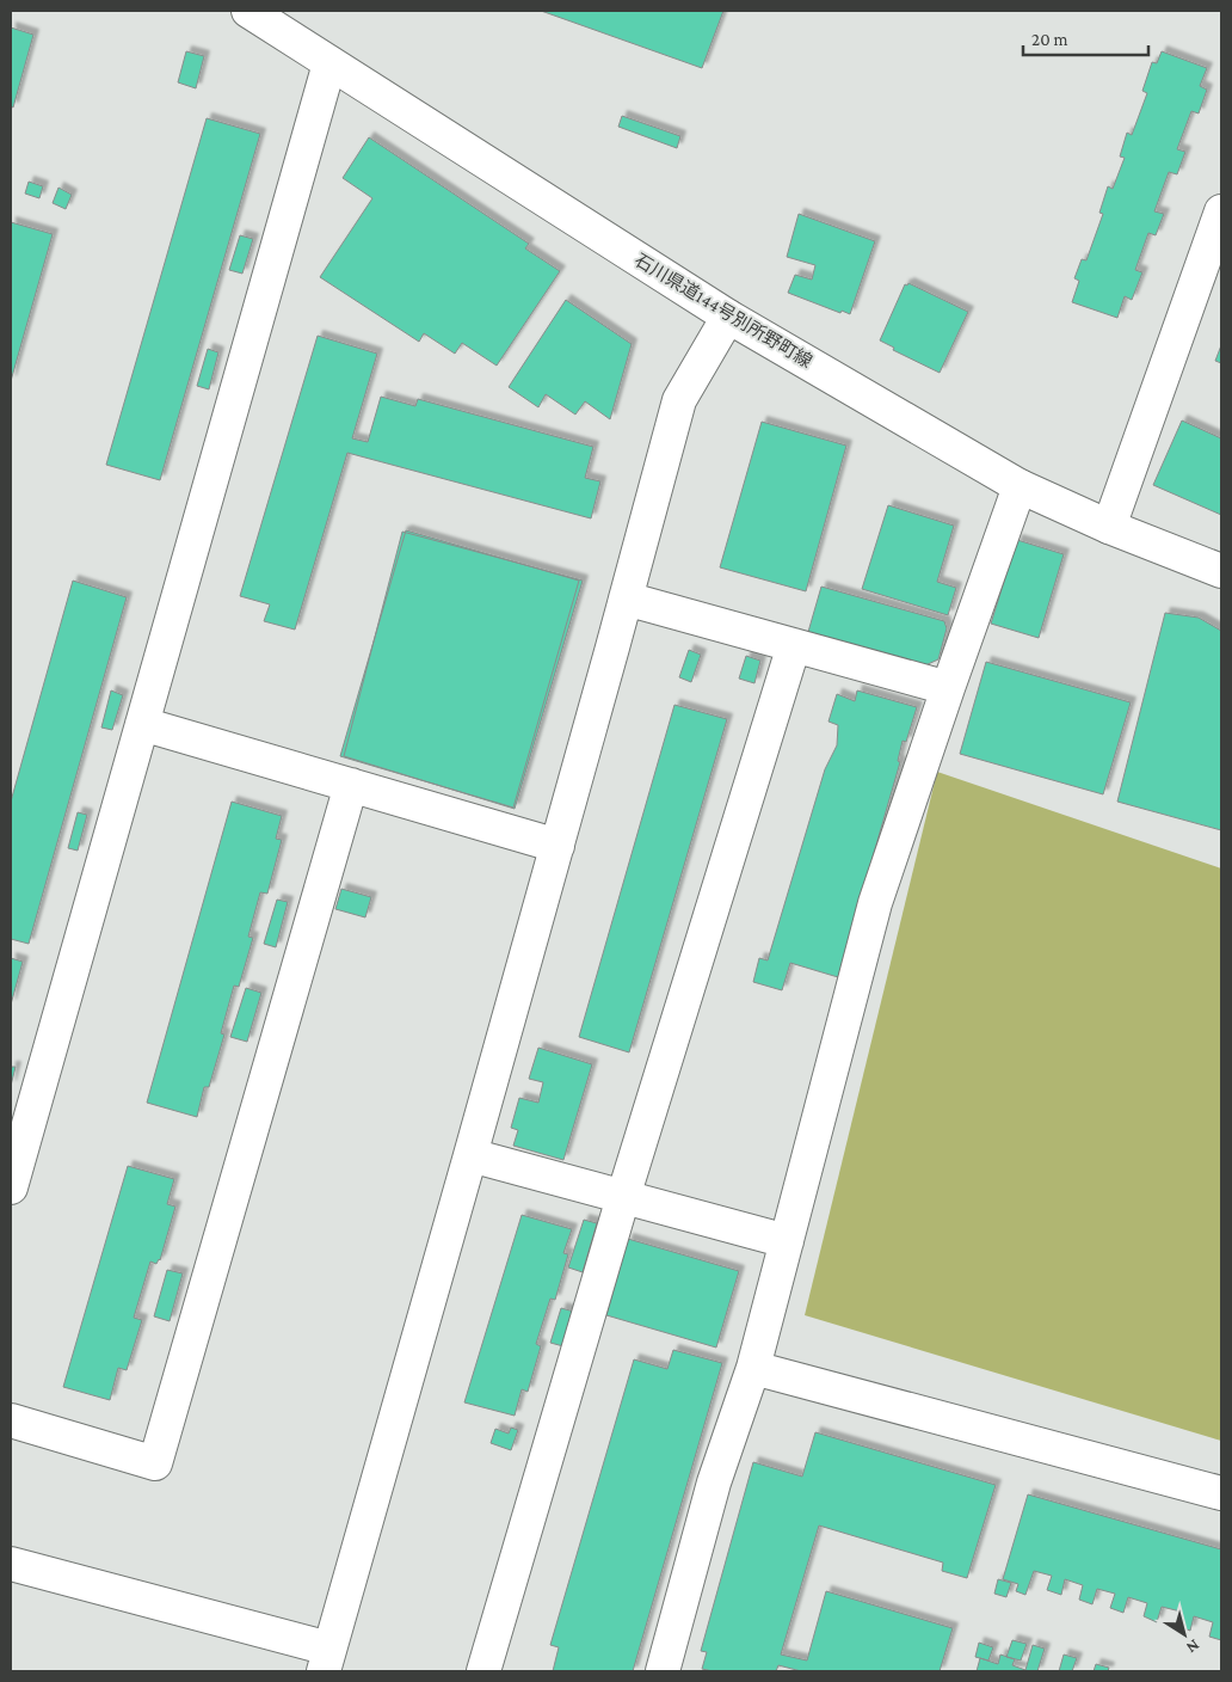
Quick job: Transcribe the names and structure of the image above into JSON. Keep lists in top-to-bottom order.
{
  "streets": {
    "street": ["石川県道144号別所野町線"]
  },
  "scale_bar": "20 m",
  "north": "bottom right"
}
